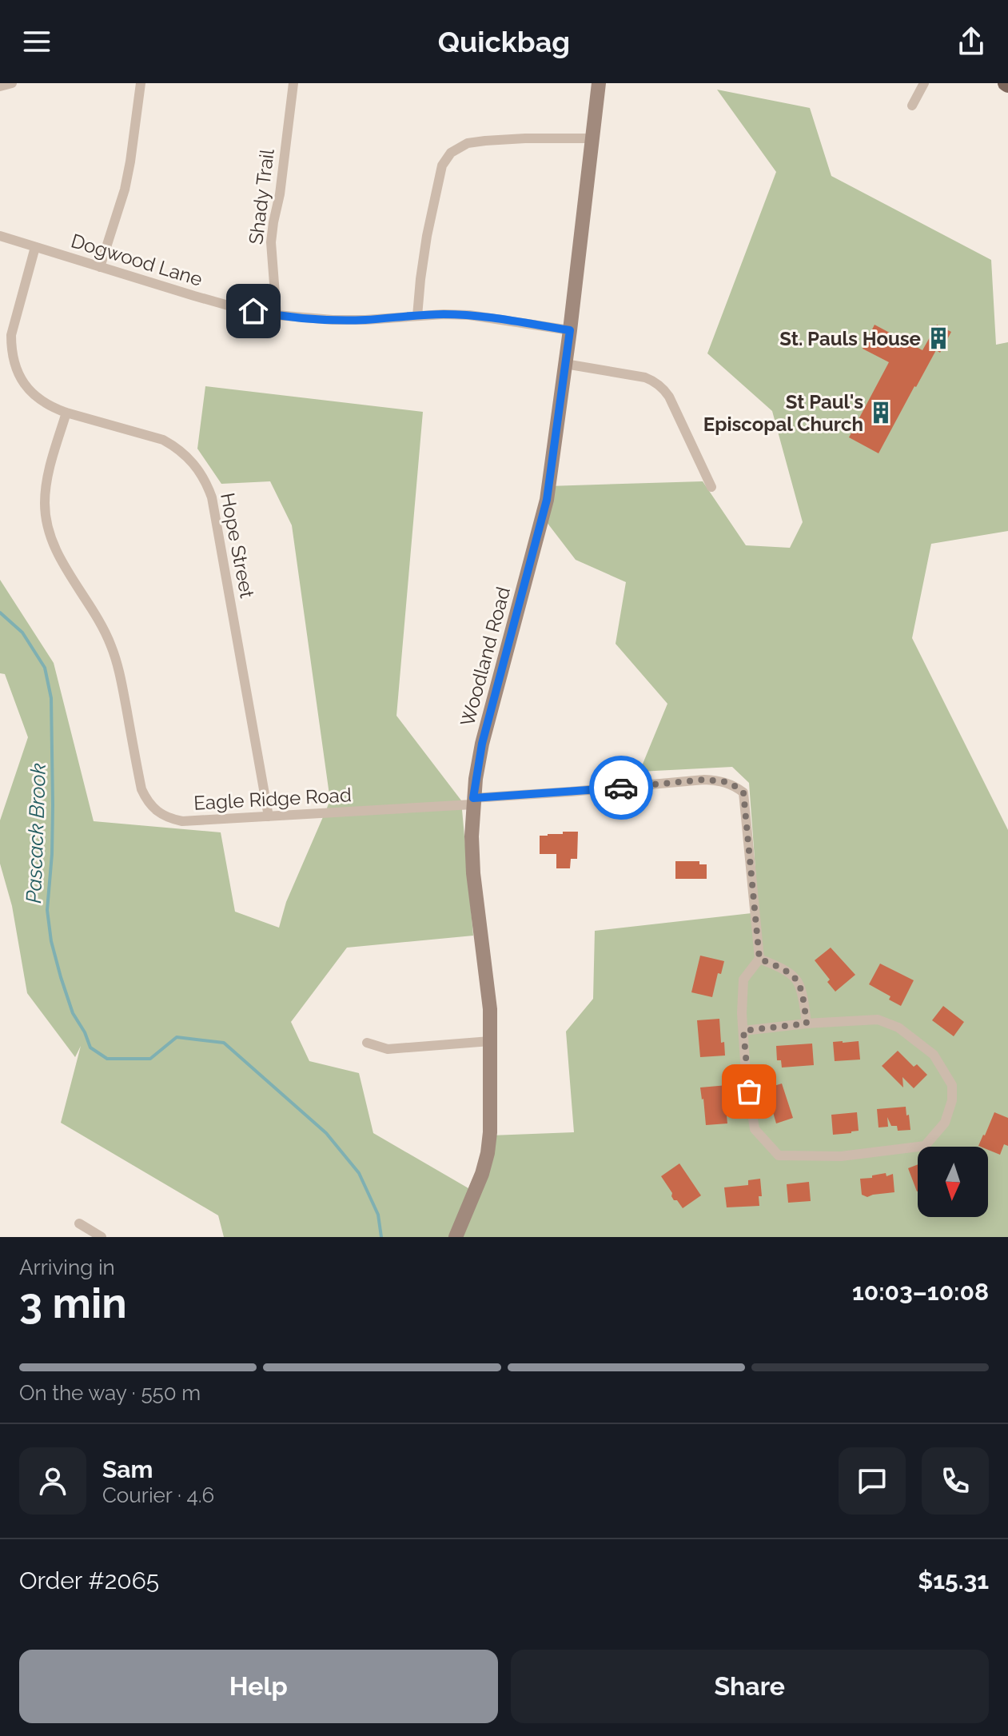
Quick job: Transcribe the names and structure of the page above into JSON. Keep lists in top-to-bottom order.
{
  "streets": {
    "street": [
      "Shady Trail",
      "Dogwood Lane",
      "Hope Street",
      "Woodland Road",
      "Eagle Ridge Road"
    ]
  },
  "crossings": [
    ["Shady Trail", "Dogwood Lane"],
    ["Dogwood Lane", "Hope Street"],
    ["Dogwood Lane", "Woodland Road"],
    ["Hope Street", "Eagle Ridge Road"],
    ["Woodland Road", "Eagle Ridge Road"]
  ],
  "water": ["Pascack Brook"],
  "places": {
    "building": ["St. Pauls House", "St Paul's Episcopal Church"]
  },
  "north": "bottom",
  "page": {
    "header": "Quickbag",
    "heading": ["3 min", "Arriving in", "10:03–10:08"],
    "panel": [
      "Sam",
      "Courier · 4.6",
      "Order #2065",
      "$15.31"
    ],
    "bar": "On the way · 550 m",
    "buttons": ["Help", "Share"]
  }
}
